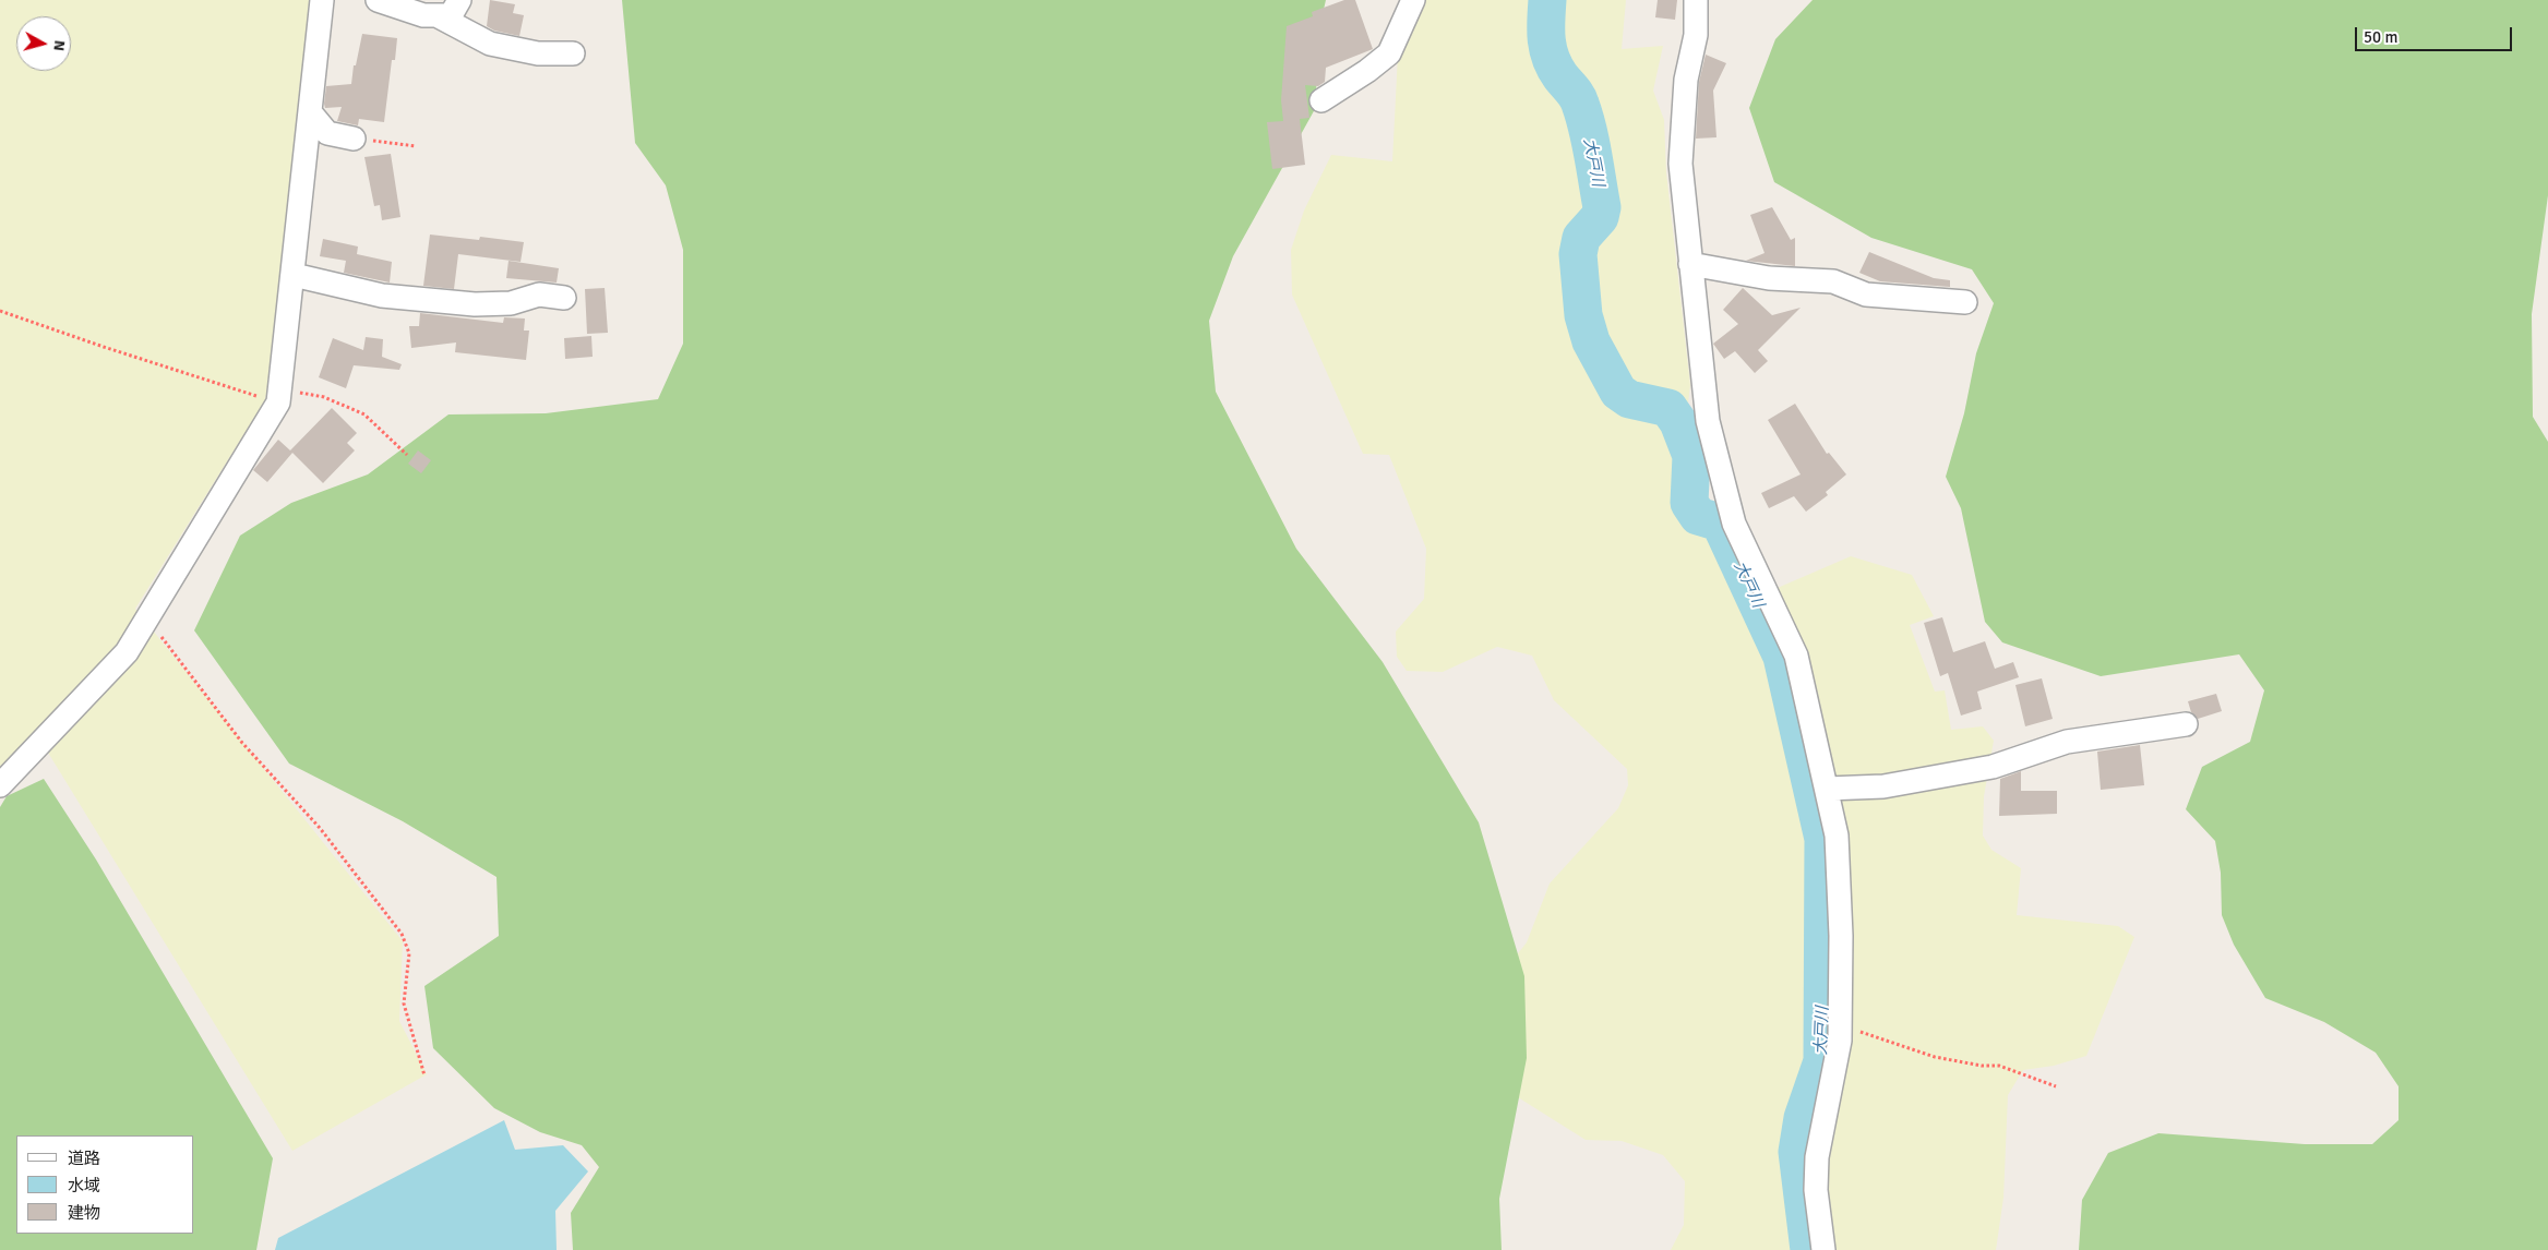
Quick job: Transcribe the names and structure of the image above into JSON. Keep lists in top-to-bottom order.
{
  "water": ["大戸川"],
  "legend": ["道路", "水域", "建物"],
  "scale_bar": "50 m",
  "north": "right"
}
